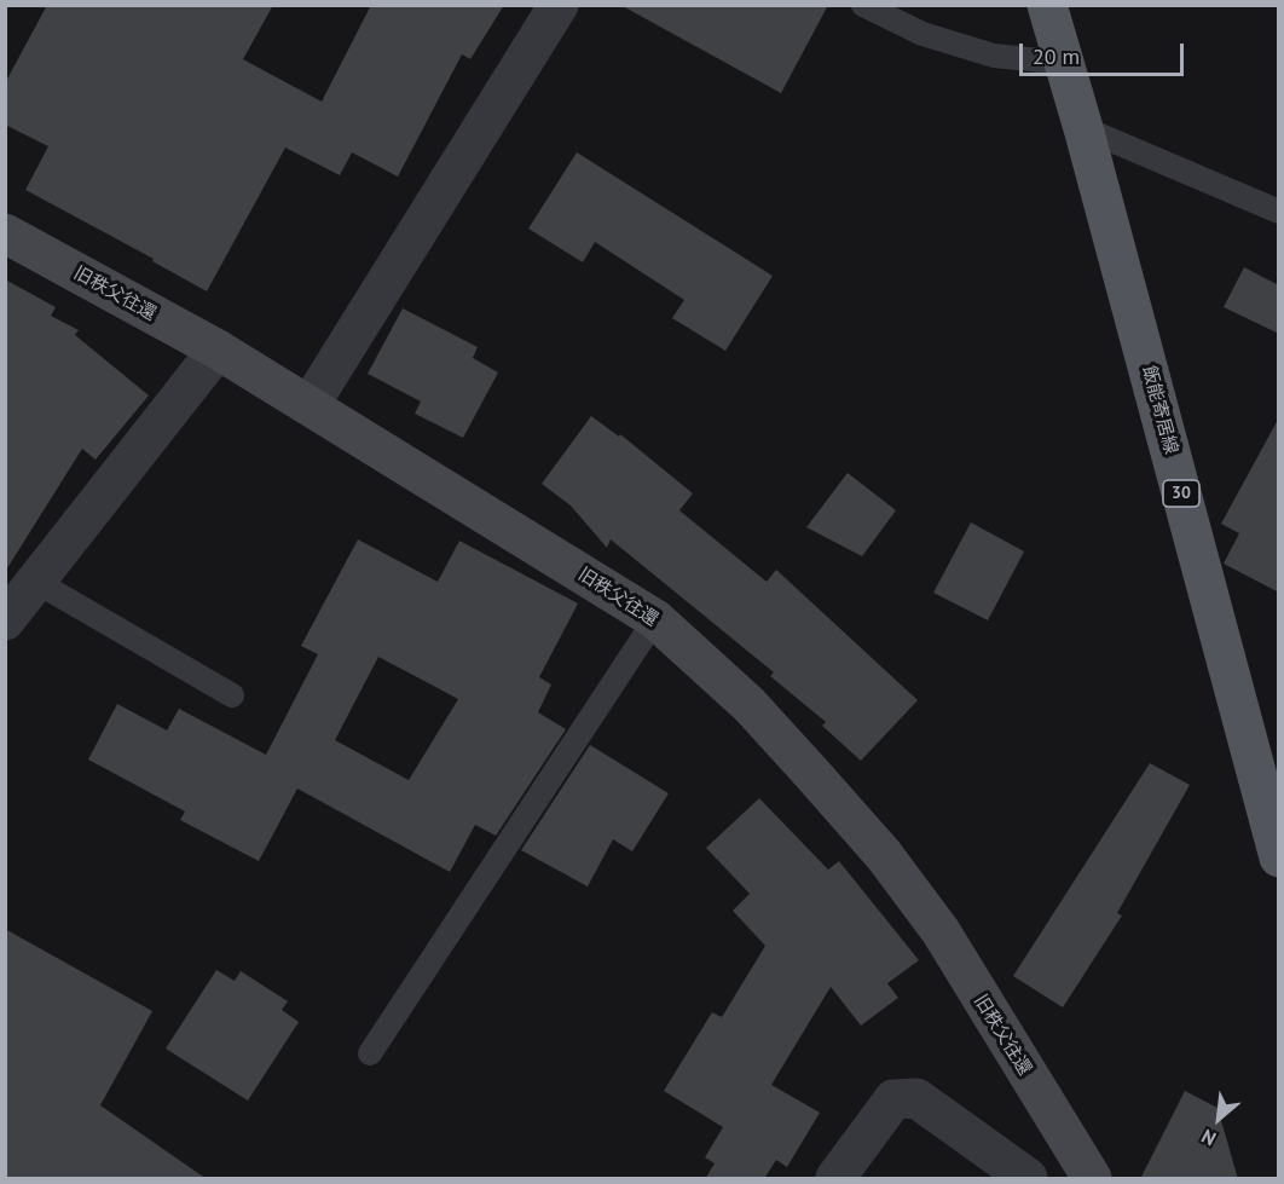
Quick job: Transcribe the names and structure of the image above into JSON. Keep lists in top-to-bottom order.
{
  "streets": {
    "main road": ["飯能寄居線", "30"],
    "street": ["旧秩父往還"]
  },
  "scale_bar": "20 m",
  "north": "bottom left"
}
